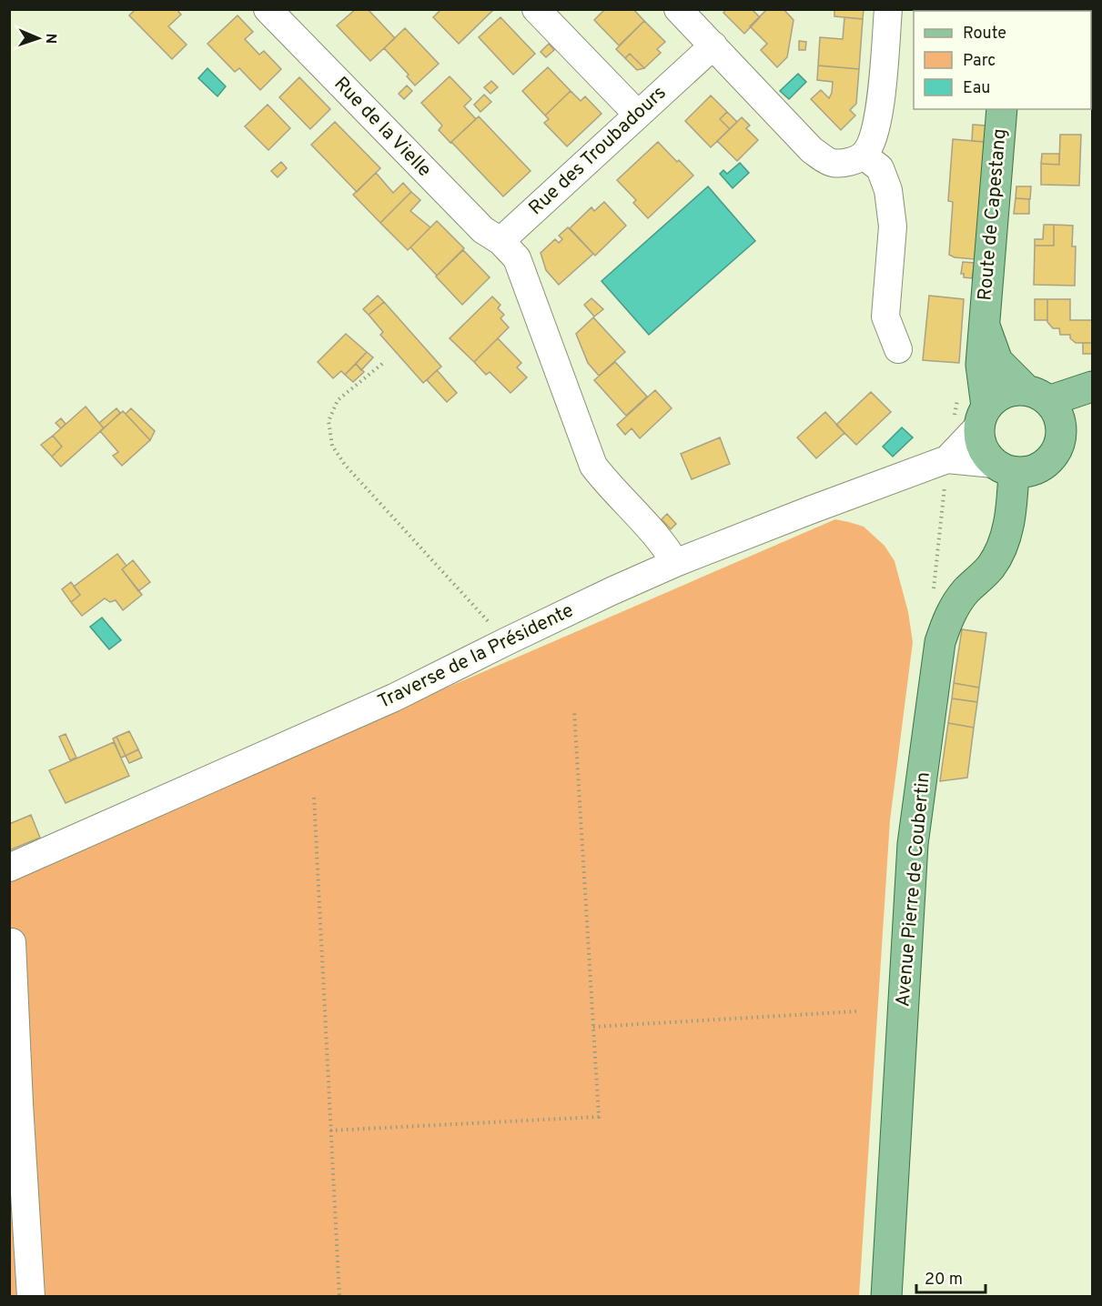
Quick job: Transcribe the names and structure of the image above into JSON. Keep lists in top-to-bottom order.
{
  "streets": {
    "main road": ["Route de Capestang", "Avenue Pierre de Coubertin"],
    "street": ["Rue de la Vielle", "Rue des Troubadours", "Traverse de la Présidente"]
  },
  "crossings": [
    ["Rue de la Vielle", "Rue des Troubadours"],
    ["Route de Capestang", "Traverse de la Présidente"],
    ["Route de Capestang", "Avenue Pierre de Coubertin"],
    ["Traverse de la Présidente", "Avenue Pierre de Coubertin"]
  ],
  "legend": ["Route", "Parc", "Eau"],
  "scale_bar": "20 m",
  "north": "right"
}
